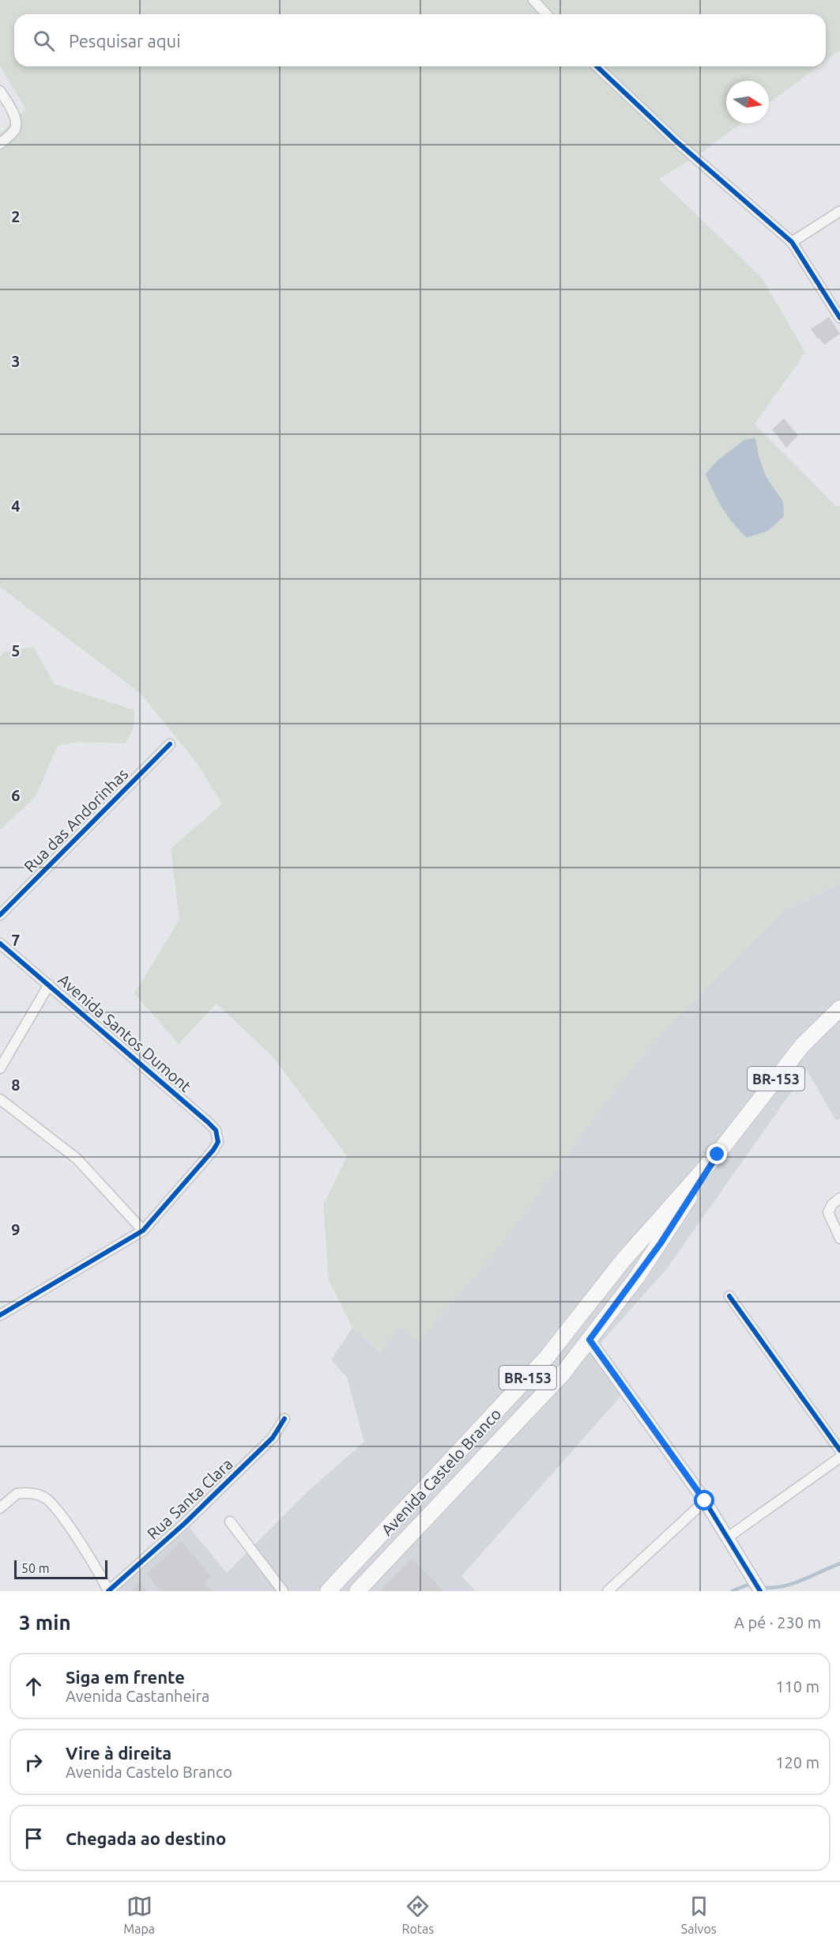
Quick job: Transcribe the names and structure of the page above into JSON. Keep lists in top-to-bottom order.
{
  "streets": {
    "main road": ["BR-153", "Avenida Castelo Branco"],
    "street": ["Rua das Andorinhas", "Avenida Santos Dumont", "Rua Santa Clara"]
  },
  "scale_bar": "50 m",
  "north": "right",
  "page": {
    "search": "Pesquisar aqui",
    "scale": "50 m",
    "heading": ["3 min", "A pé · 230 m"],
    "list": [
      ["Siga em frente", "Avenida Castanheira", "110 m"],
      ["Vire à direita", "Avenida Castelo Branco", "120 m"],
      "Chegada ao destino"
    ],
    "nav": ["Mapa", "Rotas", "Salvos"]
  },
  "grid": {
    "rows": [
      "2",
      "3",
      "4",
      "5",
      "6",
      "7",
      "8",
      "9"
    ]
  }
}
